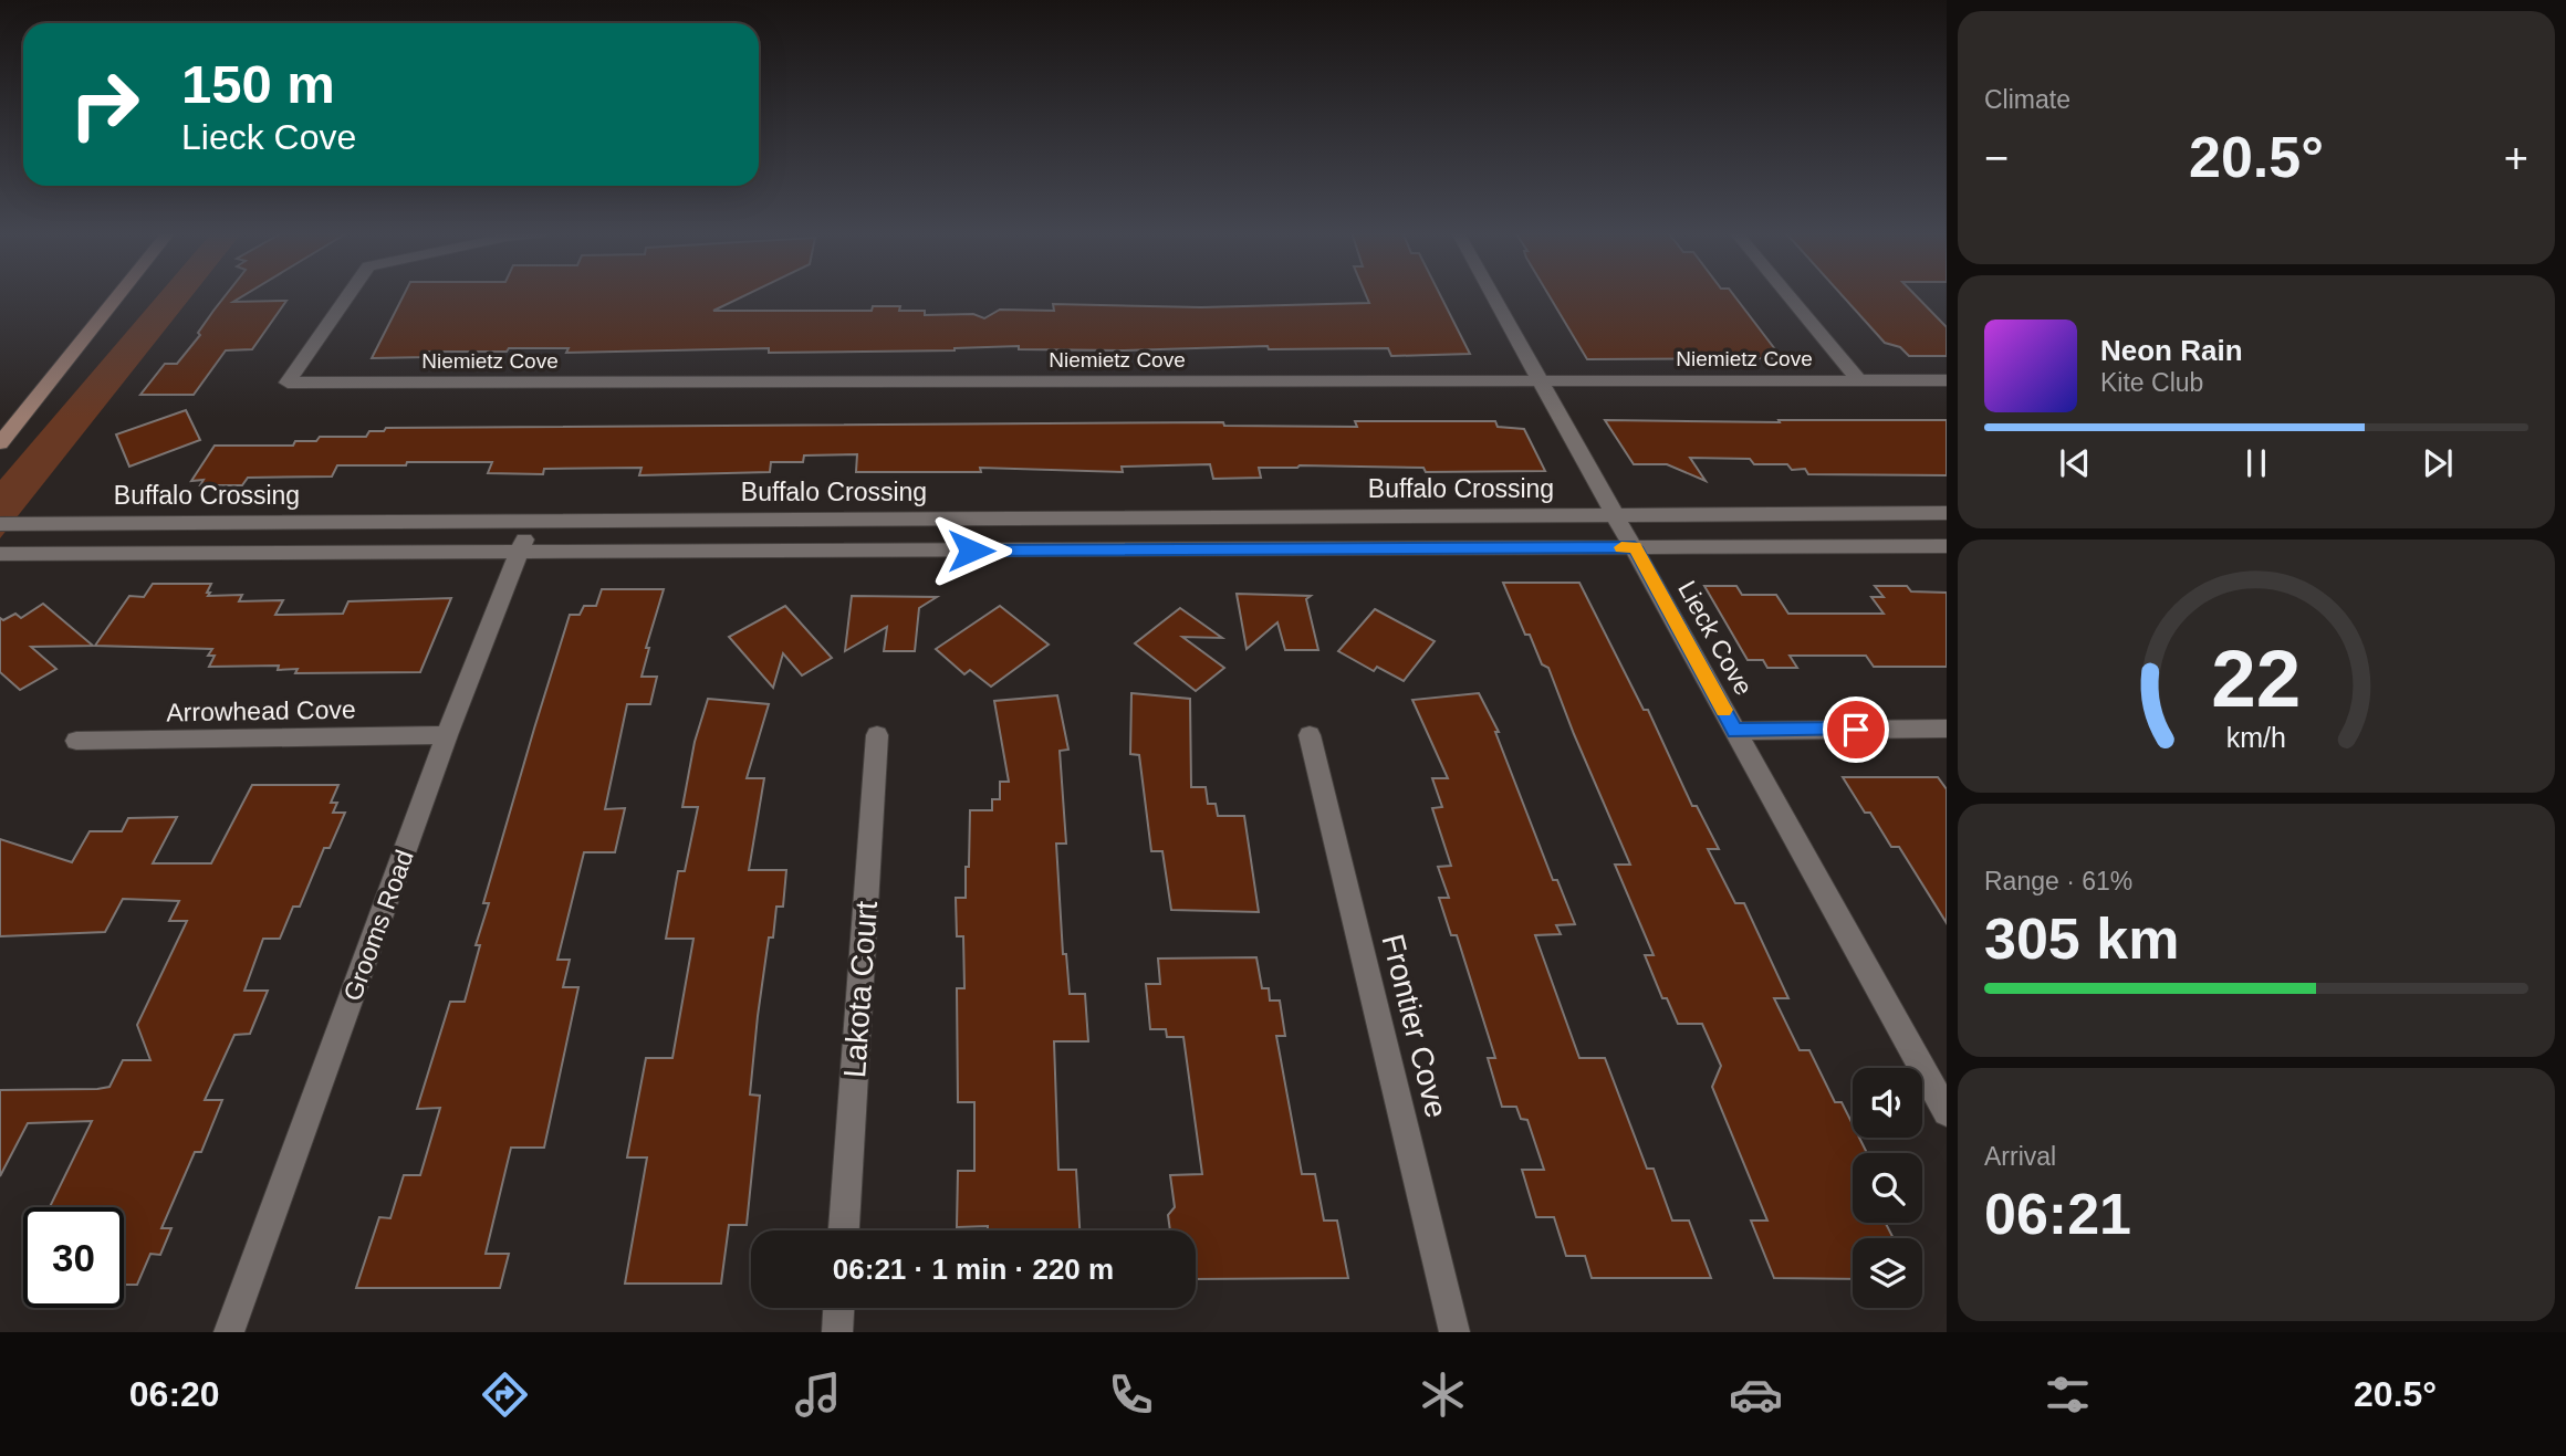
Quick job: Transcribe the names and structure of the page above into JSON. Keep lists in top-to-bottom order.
{
  "streets": {
    "street": [
      "Niemietz Cove",
      "Buffalo Crossing",
      "Lieck Cove",
      "Arrowhead Cove",
      "Grooms Road",
      "Lakota Court",
      "Frontier Cove"
    ]
  },
  "crossings": [
    ["Niemietz Cove", "Lieck Cove"],
    ["Buffalo Crossing", "Lieck Cove"],
    ["Buffalo Crossing", "Grooms Road"],
    ["Arrowhead Cove", "Grooms Road"]
  ],
  "page": {
    "tile": [
      "Climate",
      ["Range · 61%", "305 km"],
      ["Arrival", "06:21"]
    ],
    "turn": ["150 m", "Lieck Cove"],
    "heat": ["−", "20.5°", "+"],
    "song": ["Neon Rain", "Kite Club"],
    "limit": "30",
    "trip": "06:21 · 1 min · 220 m",
    "tabs": ["06:20", "20.5°"],
    "gauge": ["22", "km/h"]
  }
}
